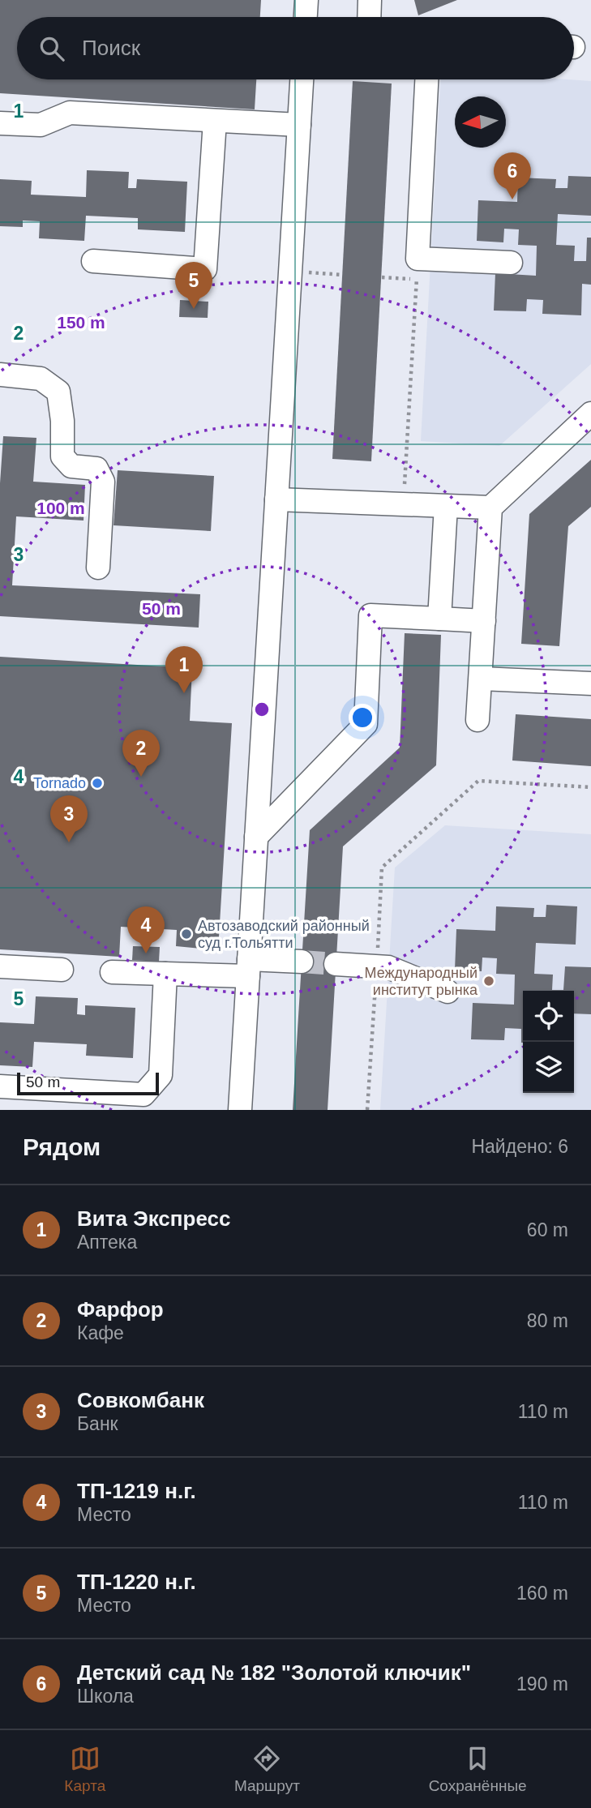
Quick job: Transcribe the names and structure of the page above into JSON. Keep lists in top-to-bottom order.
{
  "places": ["Tornado", "Автозаводский районный суд г.Тольятти", "Международный институт рынка"],
  "scale_bar": "50 m",
  "north": "left",
  "page": {
    "search": "Поиск",
    "pins": [
      "6",
      "5",
      "1",
      "2",
      "3",
      "4"
    ],
    "scale": "50 m",
    "heading": ["Рядом", "Найдено: 6"],
    "list": [
      {
        "mark": "1",
        "name": "Вита Экспресс",
        "note": "Аптека",
        "value": "60 m"
      },
      {
        "mark": "2",
        "name": "Фарфор",
        "note": "Кафе",
        "value": "80 m"
      },
      {
        "mark": "3",
        "name": "Совкомбанк",
        "note": "Банк",
        "value": "110 m"
      },
      {
        "mark": "4",
        "name": "ТП-1219 н.г.",
        "note": "Место",
        "value": "110 m"
      },
      {
        "mark": "5",
        "name": "ТП-1220 н.г.",
        "note": "Место",
        "value": "160 m"
      },
      {
        "mark": "6",
        "name": "Детский сад № 182 \"Золотой ключик\"",
        "note": "Школа",
        "value": "190 m"
      }
    ],
    "nav": ["Карта", "Маршрут", "Сохранённые"]
  },
  "grid": {
    "rows": [
      "1",
      "2",
      "3",
      "4",
      "5"
    ]
  },
  "rings": ["150 m", "100 m", "50 m"]
}
